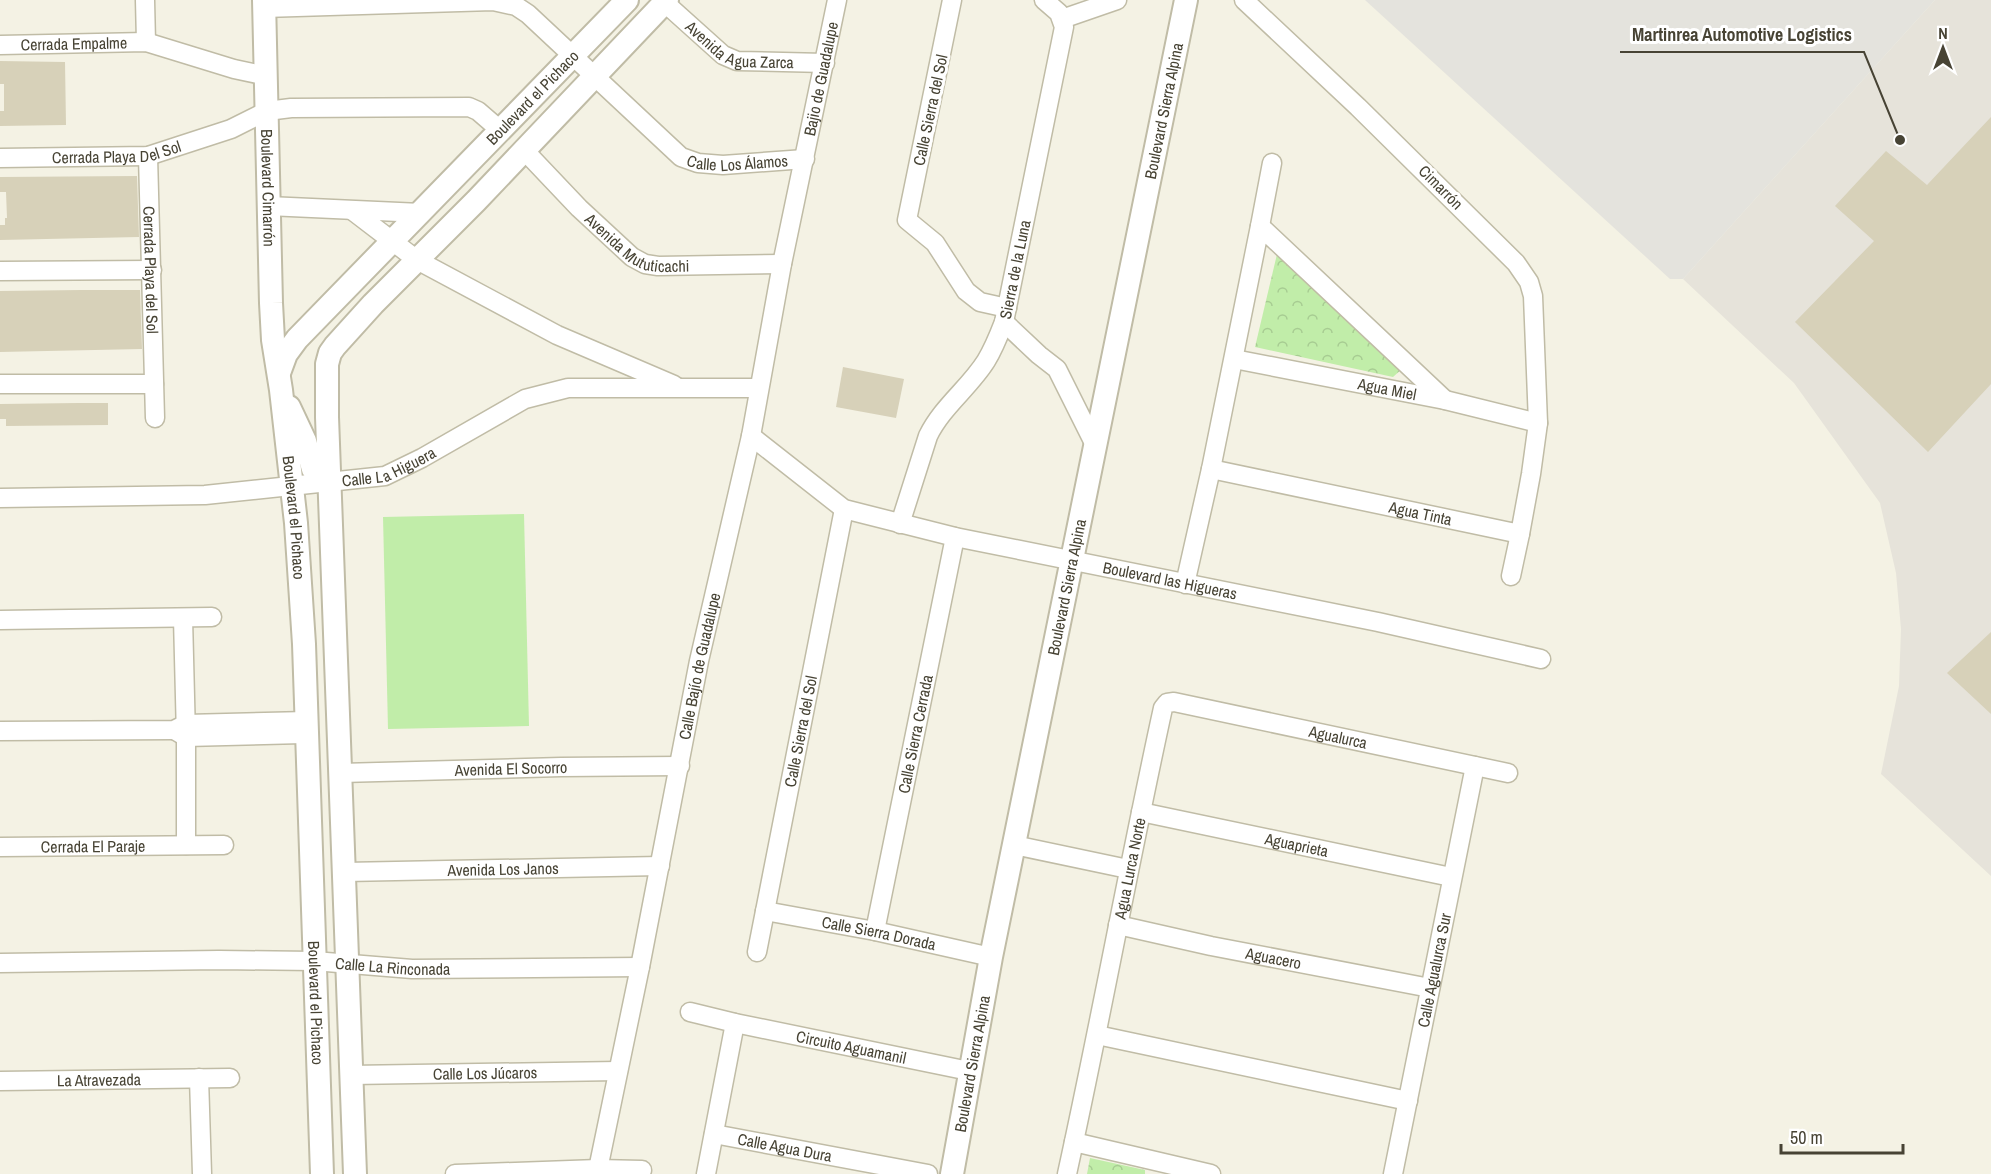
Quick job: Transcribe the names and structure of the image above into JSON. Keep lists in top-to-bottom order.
{
  "streets": {
    "street": [
      "Avenida Agua Zarca",
      "Cerrada Empalme",
      "Bajio de Guadalupe",
      "Boulevard el Pichaco",
      "Calle Sierra del Sol",
      "Boulevard Sierra Alpina",
      "Cerrada Playa Del Sol",
      "Calle Los Álamos",
      "Boulevard Cimarrón",
      "Cimarrón",
      "Avenida Mututicachi",
      "Cerrada Playa del Sol",
      "Sierra de la Luna",
      "Agua Miel",
      "Calle La Higuera",
      "Agua Tinta",
      "Boulevard las Higueras",
      "Calle Bajío de Guadalupe",
      "Calle Sierra Cerrada",
      "Agualurca",
      "Avenida El Socorro",
      "Aguaprieta",
      "Cerrada El Paraje",
      "Avenida Los Janos",
      "Agua Lurca Norte",
      "Calle Sierra Dorada",
      "Aguacero",
      "Calle La Rinconada",
      "Calle Agualurca Sur",
      "Circuito Aguamanil",
      "Calle Los Júcaros",
      "La Atravezada",
      "Calle Agua Dura"
    ]
  },
  "crossings": [
    ["Avenida Agua Zarca", "Bajio de Guadalupe"],
    ["Avenida Agua Zarca", "Boulevard el Pichaco"],
    ["Cerrada Empalme", "Boulevard Cimarrón"],
    ["Bajio de Guadalupe", "Calle Los Álamos"],
    ["Bajio de Guadalupe", "Calle Bajío de Guadalupe"],
    ["Boulevard el Pichaco", "Calle Los Álamos"],
    ["Boulevard el Pichaco", "Boulevard Cimarrón"],
    ["Boulevard el Pichaco", "Avenida Mututicachi"],
    ["Boulevard el Pichaco", "Calle La Higuera"],
    ["Boulevard el Pichaco", "Avenida El Socorro"],
    ["Boulevard el Pichaco", "Avenida Los Janos"],
    ["Boulevard el Pichaco", "Calle La Rinconada"],
    ["Boulevard el Pichaco", "Calle Los Júcaros"],
    ["Calle Sierra del Sol", "Sierra de la Luna"],
    ["Calle Sierra del Sol", "Boulevard las Higueras"],
    ["Calle Sierra del Sol", "Calle Sierra Dorada"],
    ["Boulevard Sierra Alpina", "Boulevard las Higueras"],
    ["Boulevard Sierra Alpina", "Calle Sierra Dorada"],
    ["Boulevard Sierra Alpina", "Circuito Aguamanil"],
    ["Cerrada Playa Del Sol", "Boulevard Cimarrón"],
    ["Cerrada Playa Del Sol", "Cerrada Playa del Sol"],
    ["Calle Los Álamos", "Boulevard Cimarrón"],
    ["Calle Los Álamos", "Calle Bajío de Guadalupe"],
    ["Cimarrón", "Agua Miel"],
    ["Avenida Mututicachi", "Calle Bajío de Guadalupe"],
    ["Sierra de la Luna", "Boulevard las Higueras"],
    ["Calle La Higuera", "Calle Bajío de Guadalupe"],
    ["Boulevard las Higueras", "Calle Bajío de Guadalupe"],
    ["Boulevard las Higueras", "Calle Sierra Cerrada"],
    ["Calle Bajío de Guadalupe", "Avenida El Socorro"],
    ["Calle Bajío de Guadalupe", "Avenida Los Janos"],
    ["Calle Bajío de Guadalupe", "Calle La Rinconada"],
    ["Calle Bajío de Guadalupe", "Calle Los Júcaros"],
    ["Calle Sierra Cerrada", "Calle Sierra Dorada"],
    ["Agualurca", "Agua Lurca Norte"],
    ["Agualurca", "Calle Agualurca Sur"],
    ["Aguaprieta", "Agua Lurca Norte"],
    ["Aguaprieta", "Calle Agualurca Sur"],
    ["Agua Lurca Norte", "Aguacero"],
    ["Aguacero", "Calle Agualurca Sur"]
  ],
  "places": ["Martinrea Automotive Logistics"],
  "scale_bar": "50 m",
  "north": "top"
}
